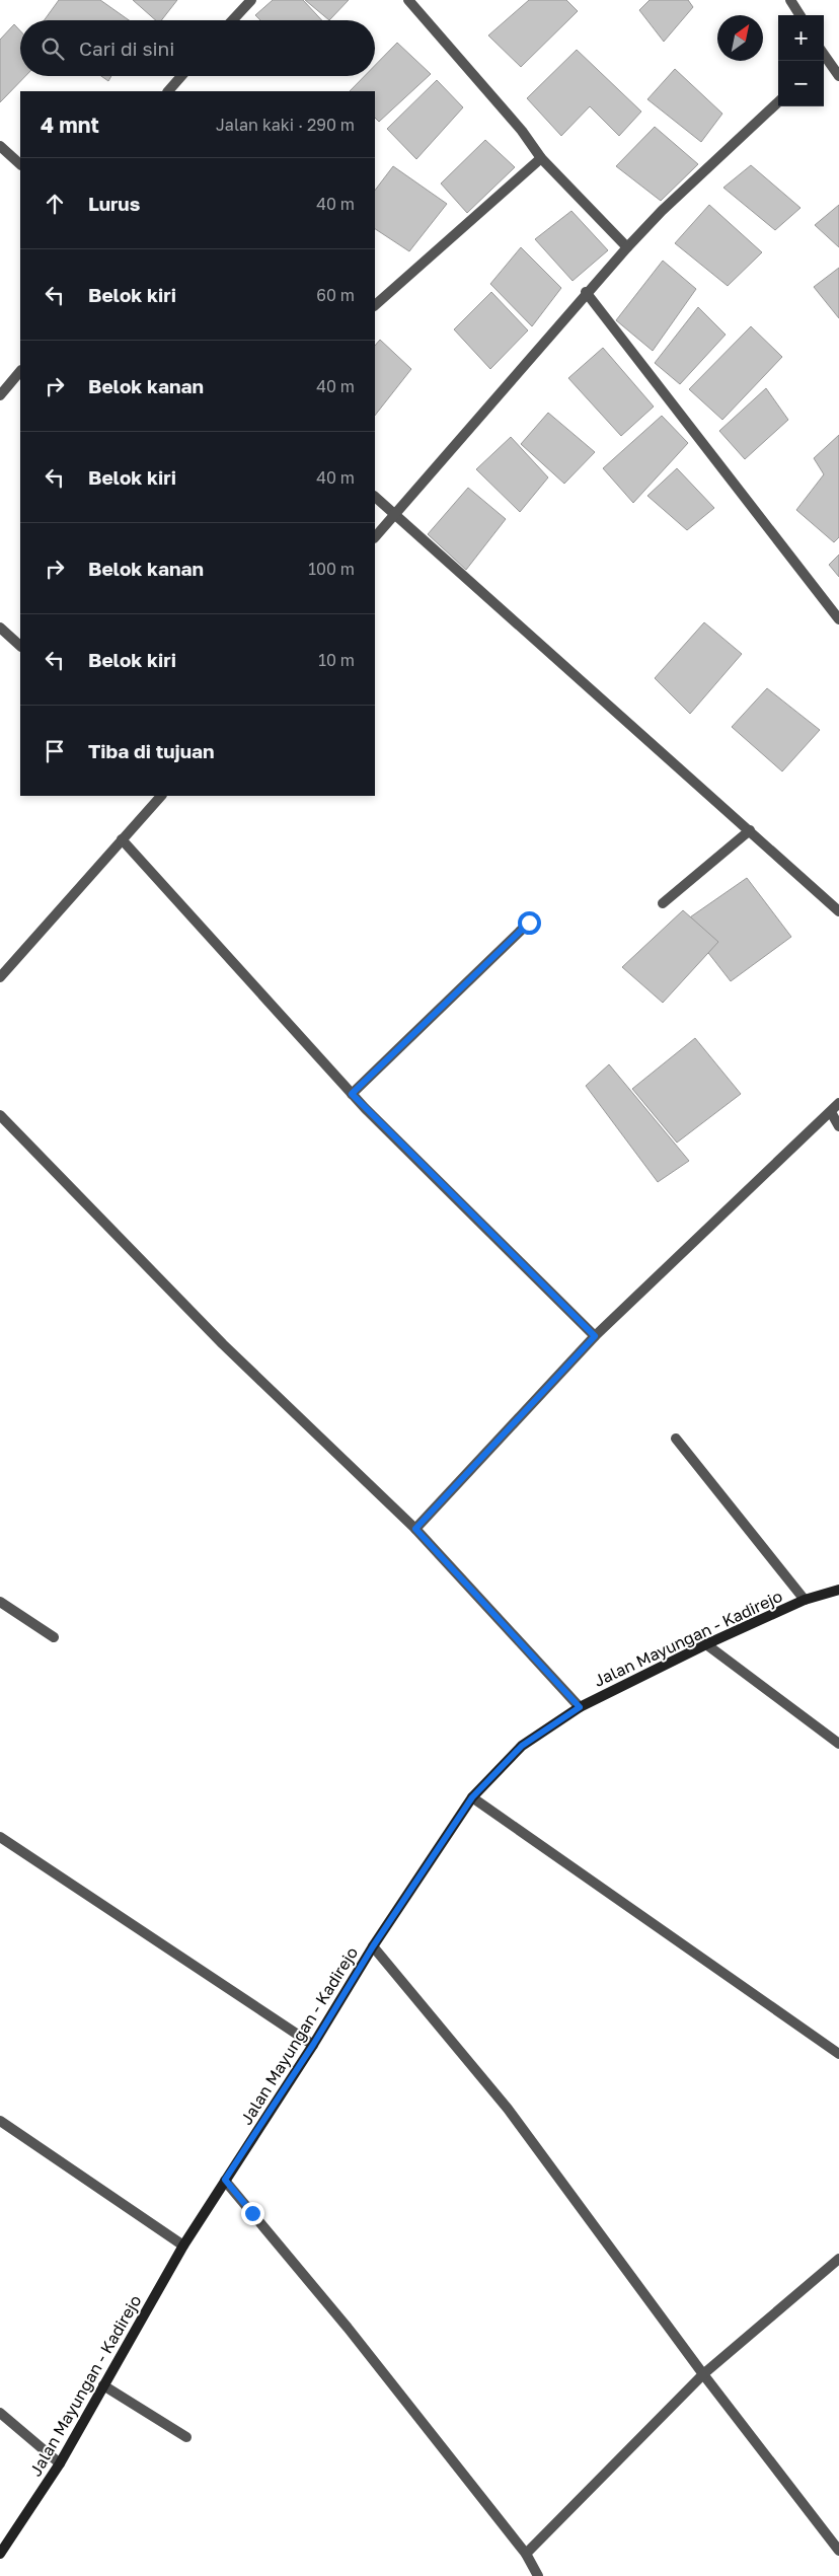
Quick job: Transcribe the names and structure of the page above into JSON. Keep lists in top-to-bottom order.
{
  "streets": {
    "main road": ["Jalan Mayungan - Kadirejo"]
  },
  "north": "top right",
  "page": {
    "map_buttons": ["+", "−"],
    "search": "Cari di sini",
    "heading": ["4 mnt", "Jalan kaki · 290 m"],
    "list": [
      ["Lurus", "40 m"],
      ["Belok kiri", "60 m"],
      ["Belok kanan", "40 m"],
      ["Belok kiri", "40 m"],
      ["Belok kanan", "100 m"],
      ["Belok kiri", "10 m"],
      "Tiba di tujuan"
    ]
  }
}
